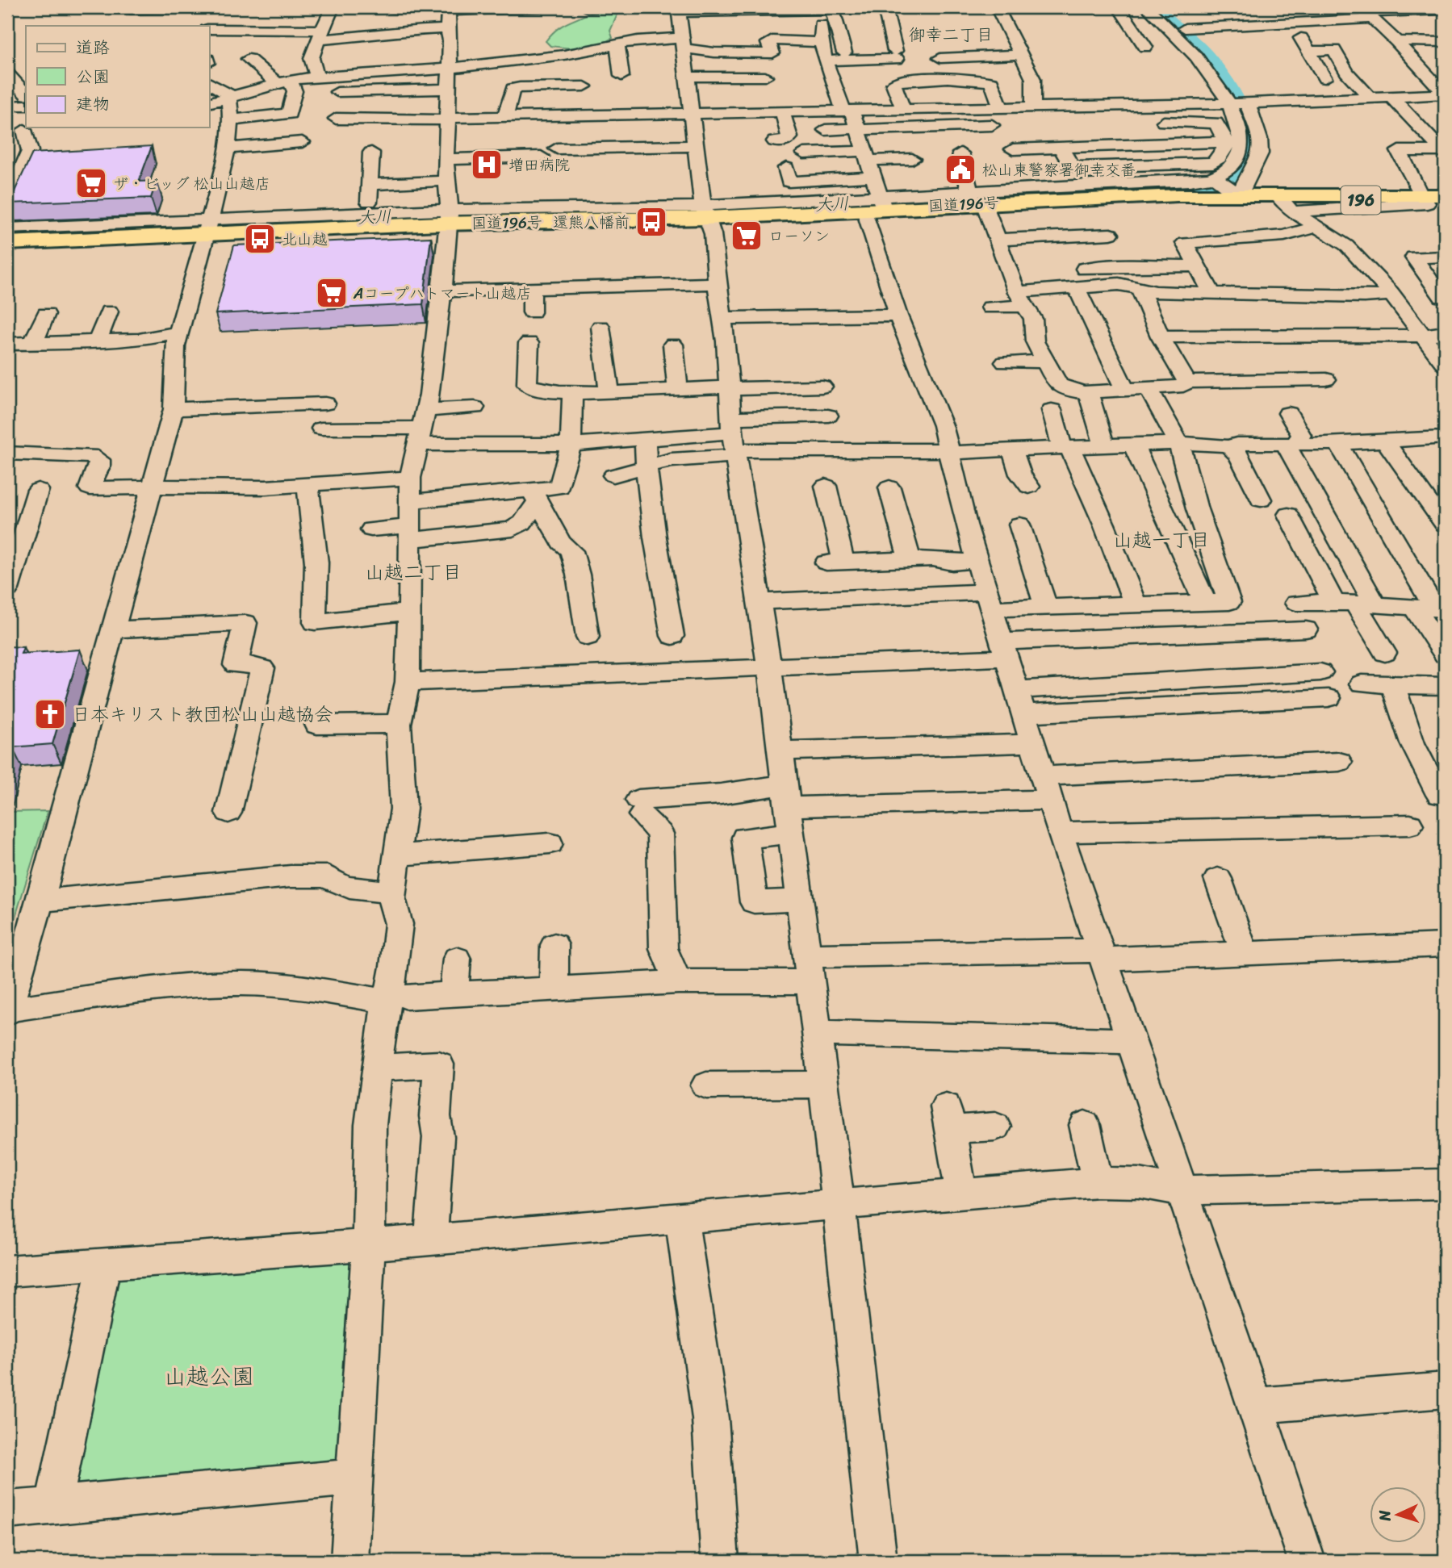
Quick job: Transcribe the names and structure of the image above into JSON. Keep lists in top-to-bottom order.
{
  "streets": {
    "highway": ["196", "国道196号"]
  },
  "districts": ["御幸二丁目", "山越一丁目", "山越二丁目"],
  "water": ["大川"],
  "parks": ["山越公園"],
  "places": {
    "hospital": ["増田病院"],
    "public building": ["松山東警察署御幸交番"],
    "supermarket": ["ザ・ビッグ 松山山越店", "ローソン", "Aコープハトマート山越店"],
    "bus stop": ["還熊八幡前", "北山越"],
    "church": ["日本キリスト教団松山山越協会"]
  },
  "legend": ["道路", "公園", "建物"],
  "north": "left"
}
